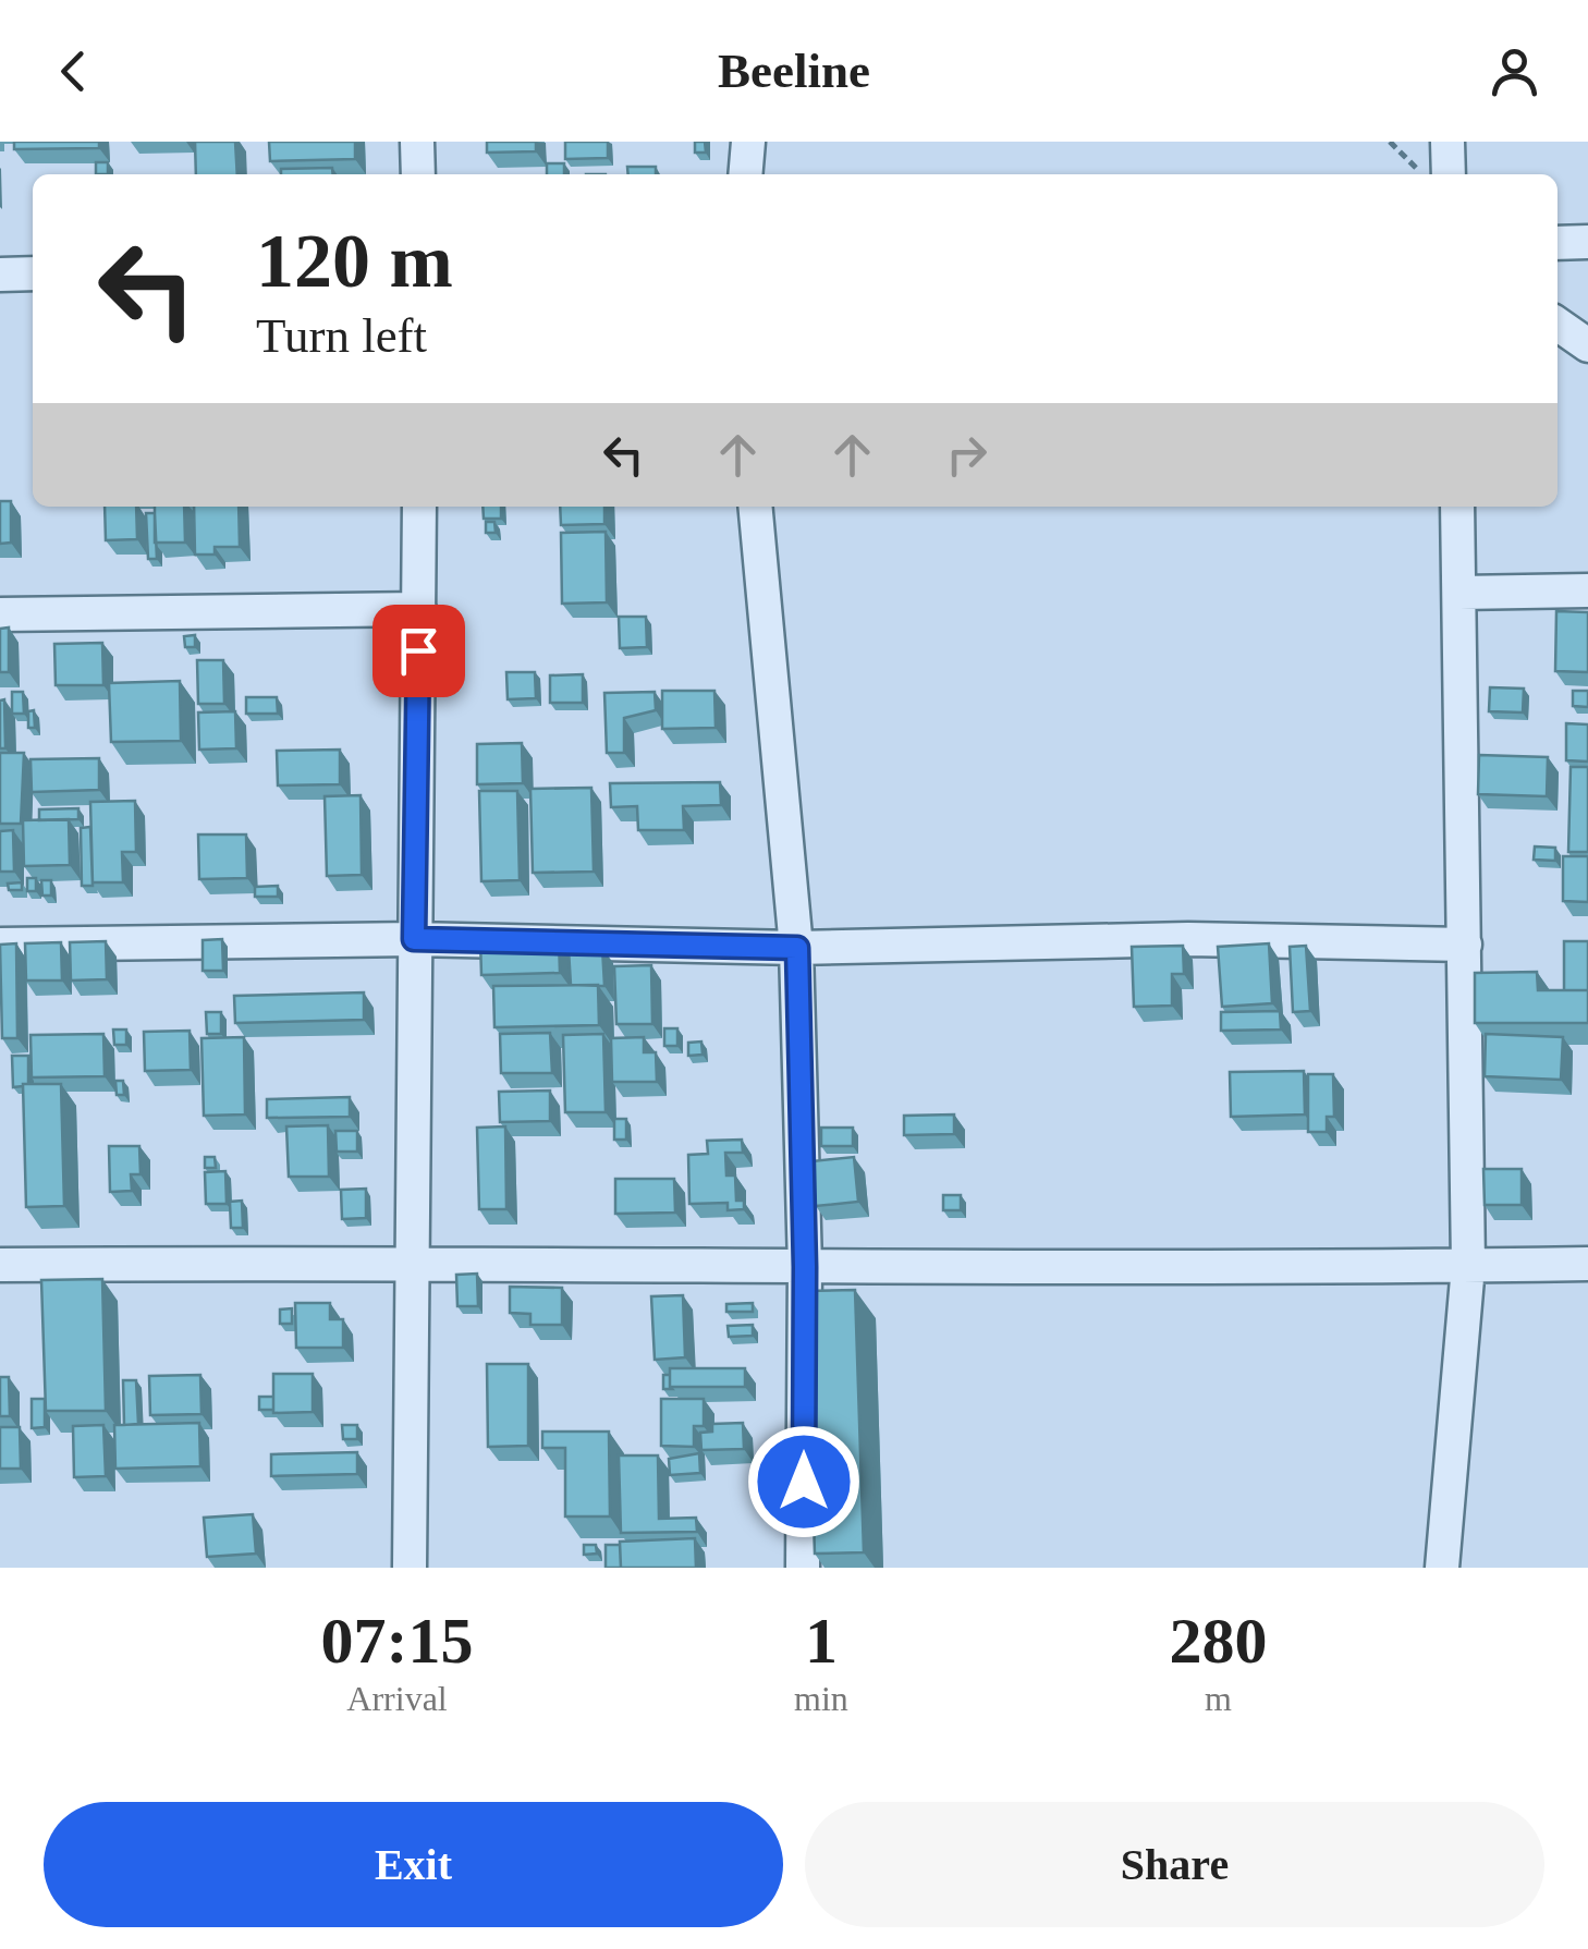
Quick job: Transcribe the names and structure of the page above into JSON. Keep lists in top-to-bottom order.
{
  "page": {
    "header": "Beeline",
    "turn": ["120 m", "Turn left"],
    "eta": [
      "07:15",
      "Arrival",
      "1",
      "min",
      "280",
      "m"
    ],
    "buttons": ["Exit", "Share"]
  }
}
